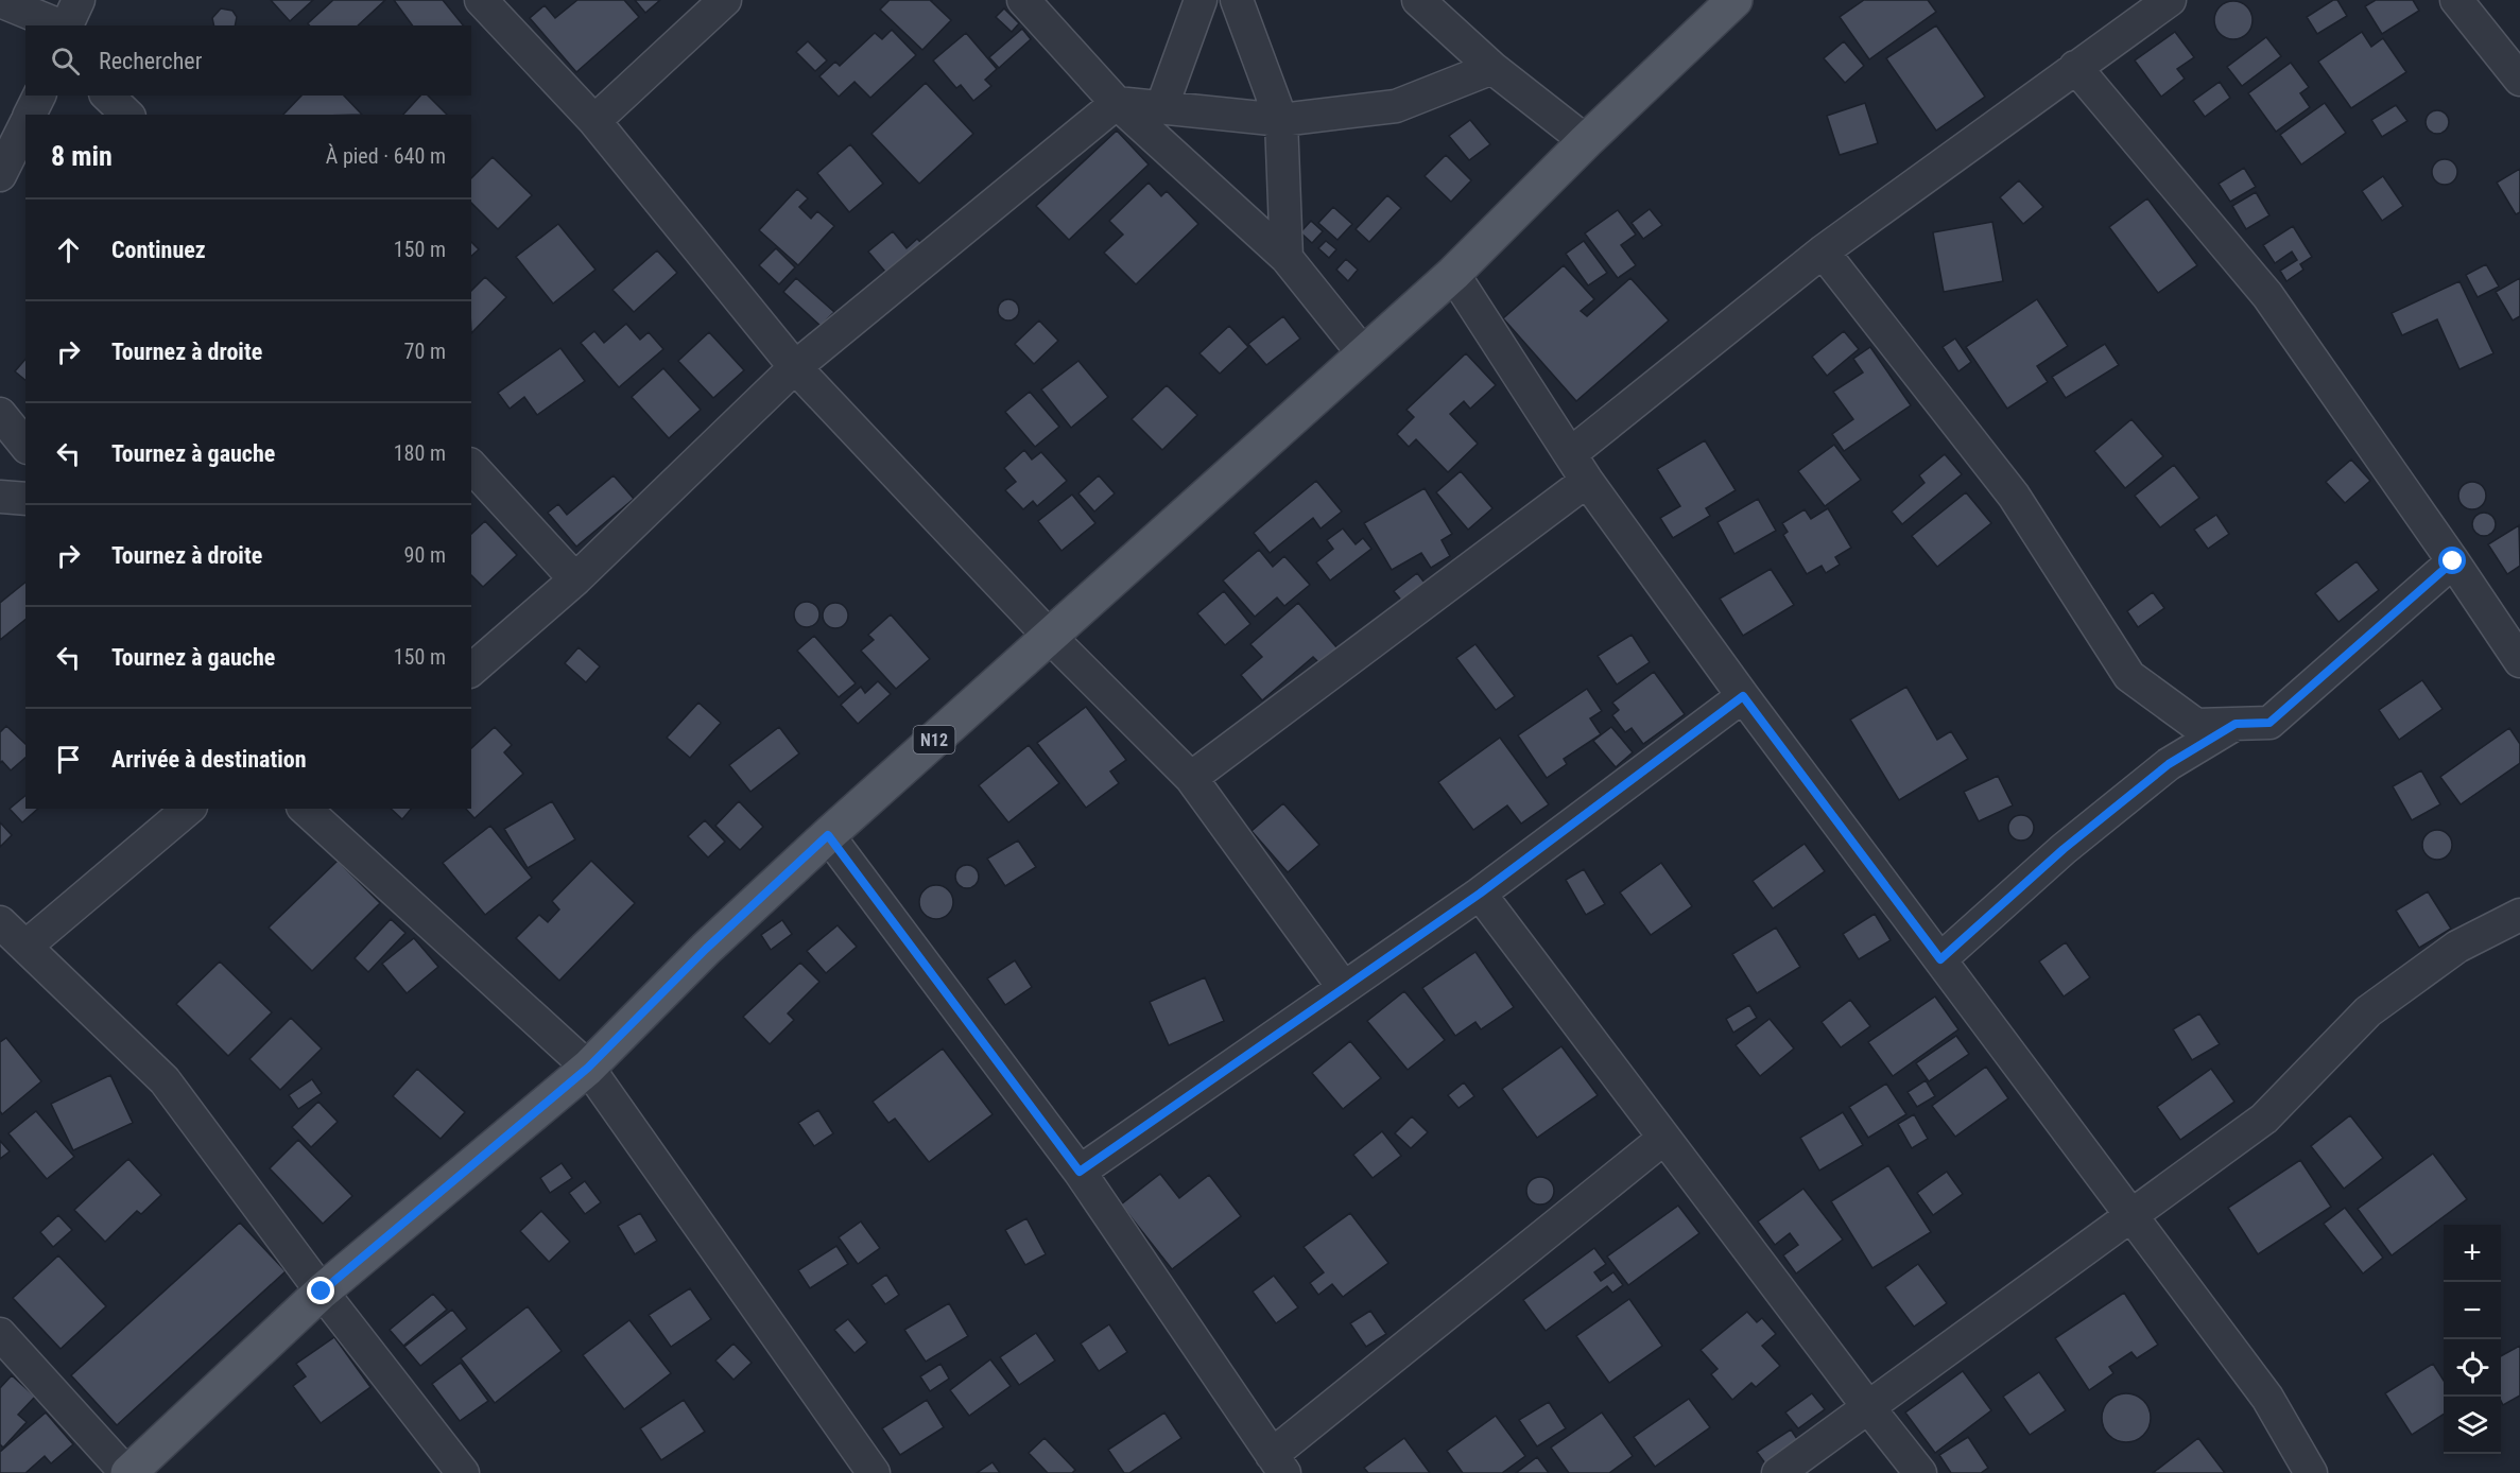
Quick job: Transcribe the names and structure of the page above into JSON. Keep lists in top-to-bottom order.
{
  "streets": {
    "main road": ["N12"]
  },
  "page": {
    "search": "Rechercher",
    "heading": ["8 min", "À pied · 640 m"],
    "list": [
      ["Continuez", "150 m"],
      ["Tournez à droite", "70 m"],
      ["Tournez à gauche", "180 m"],
      ["Tournez à droite", "90 m"],
      ["Tournez à gauche", "150 m"],
      "Arrivée à destination"
    ],
    "map_buttons": ["+", "−"]
  }
}
